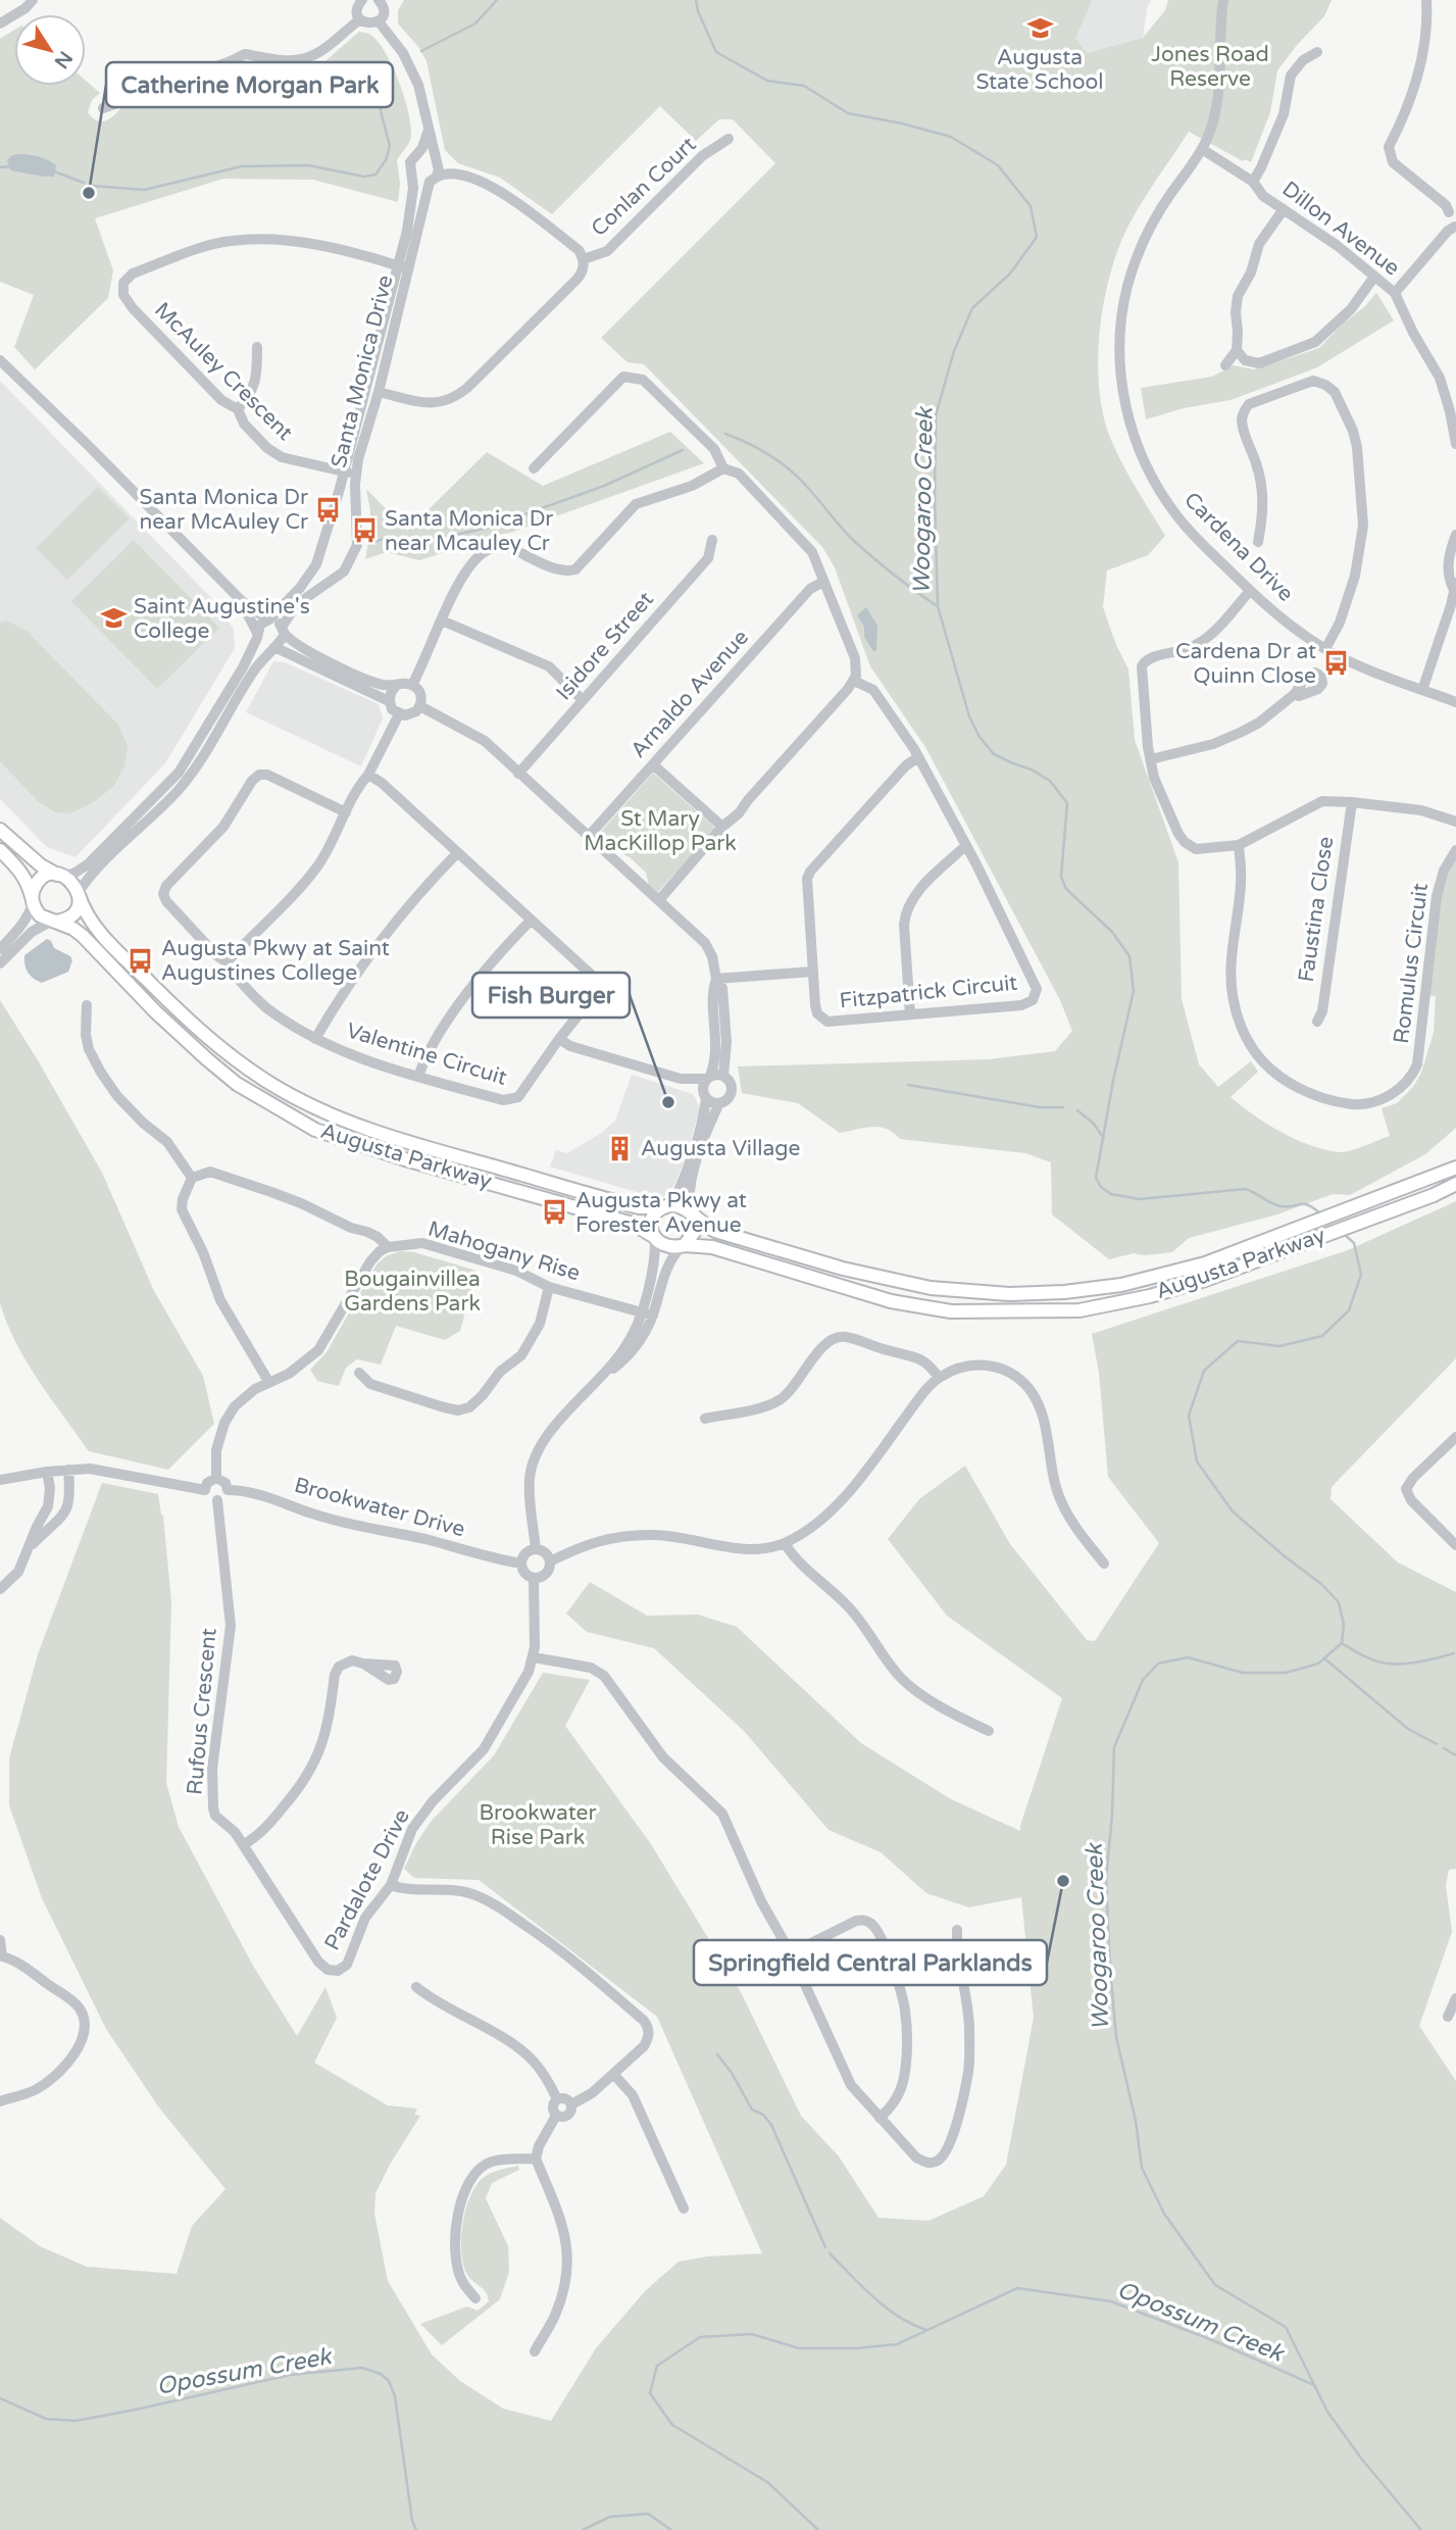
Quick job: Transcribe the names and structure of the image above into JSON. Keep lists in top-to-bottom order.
{
  "streets": {
    "main road": ["Augusta Parkway"],
    "street": [
      "Conlan Court",
      "Dillon Avenue",
      "McAuley Crescent",
      "Santa Monica Drive",
      "Cardena Drive",
      "Isidore Street",
      "Arnaldo Avenue",
      "Faustina Close",
      "Romulus Circuit",
      "Fitzpatrick Circuit",
      "Valentine Circuit",
      "Mahogany Rise",
      "Brookwater Drive",
      "Rufous Crescent",
      "Pardalote Drive"
    ]
  },
  "crossings": [
    ["Dillon Avenue", "Cardena Drive"],
    ["McAuley Crescent", "Santa Monica Drive"],
    ["Brookwater Drive", "Rufous Crescent"],
    ["Brookwater Drive", "Pardalote Drive"],
    ["Rufous Crescent", "Pardalote Drive"]
  ],
  "water": ["Woogaroo Creek", "Opossum Creek"],
  "parks": [
    "Jones Road Reserve",
    "St Mary MacKillop Park",
    "Bougainvillea Gardens Park",
    "Brookwater Rise Park"
  ],
  "places": {
    "school or university": ["Augusta State School", "Saint Augustine's College"],
    "other": ["Catherine Morgan Park", "Fish Burger", "Springfield Central Parklands"],
    "bus stop": [
      "Santa Monica Dr near McAuley Cr",
      "Santa Monica Dr near Mcauley Cr",
      "Cardena Dr at Quinn Close",
      "Augusta Pkwy at Saint Augustines College",
      "Augusta Pkwy at Forester Avenue"
    ],
    "building": ["Augusta Village"]
  },
  "north": "bottom right"
}
